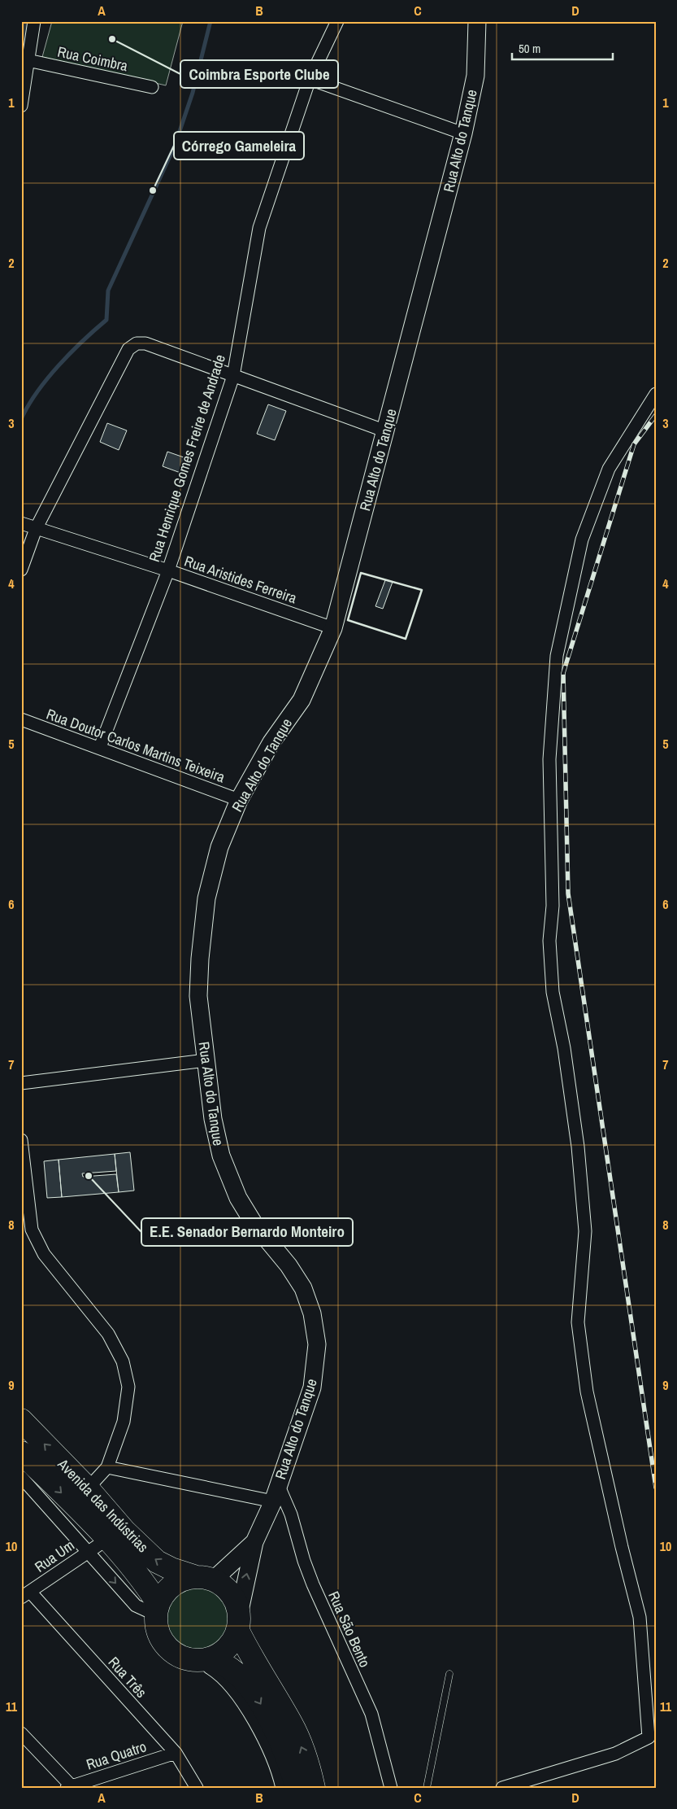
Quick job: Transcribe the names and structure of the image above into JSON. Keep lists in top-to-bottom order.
{
  "streets": {
    "highway": ["Avenida das Indústrias"],
    "main road": ["Rua Alto do Tanque"],
    "street": [
      "Rua Coimbra",
      "Rua Henrique Gomes Freire de Andrade",
      "Rua Aristides Ferreira",
      "Rua Doutor Carlos Martins Teixeira",
      "Rua Um",
      "Rua São Bento",
      "Rua Três",
      "Rua Quatro"
    ]
  },
  "crossings": [
    ["Rua Alto do Tanque", "Rua Aristides Ferreira"],
    ["Rua Alto do Tanque", "Rua Doutor Carlos Martins Teixeira"],
    ["Rua Alto do Tanque", "Avenida das Indústrias"],
    ["Rua Alto do Tanque", "Rua São Bento"],
    ["Rua Henrique Gomes Freire de Andrade", "Rua Aristides Ferreira"],
    ["Rua Henrique Gomes Freire de Andrade", "Rua Doutor Carlos Martins Teixeira"],
    ["Avenida das Indústrias", "Rua Um"],
    ["Rua Um", "Rua Três"],
    ["Rua Três", "Rua Quatro"]
  ],
  "places": ["Coimbra Esporte Clube", "Córrego Gameleira", "E.E. Senador Bernardo Monteiro"],
  "scale_bar": "50 m",
  "grid": {
    "columns": [
      "A",
      "B",
      "C",
      "D"
    ],
    "rows": [
      "1",
      "2",
      "3",
      "4",
      "5",
      "6",
      "7",
      "8",
      "9",
      "10",
      "11"
    ]
  }
}
